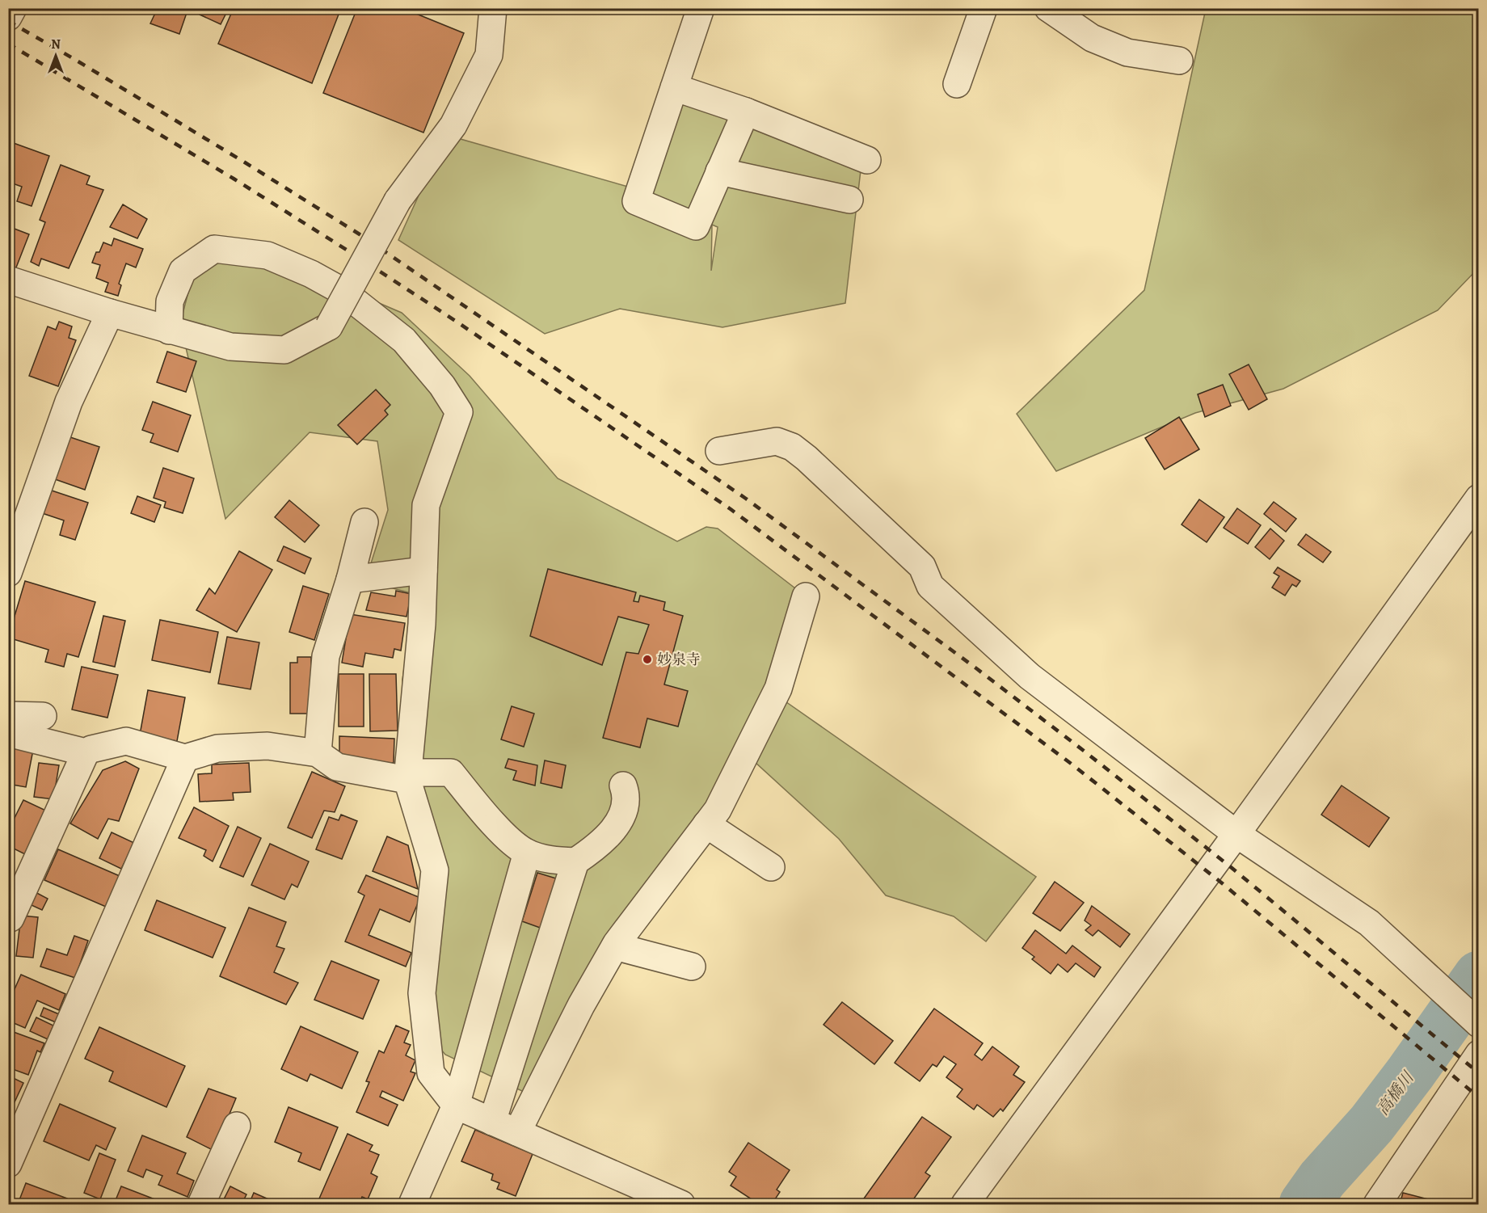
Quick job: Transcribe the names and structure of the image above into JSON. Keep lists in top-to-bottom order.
{
  "water": ["高橋川"],
  "places": ["妙泉寺"],
  "north": "top"
}
